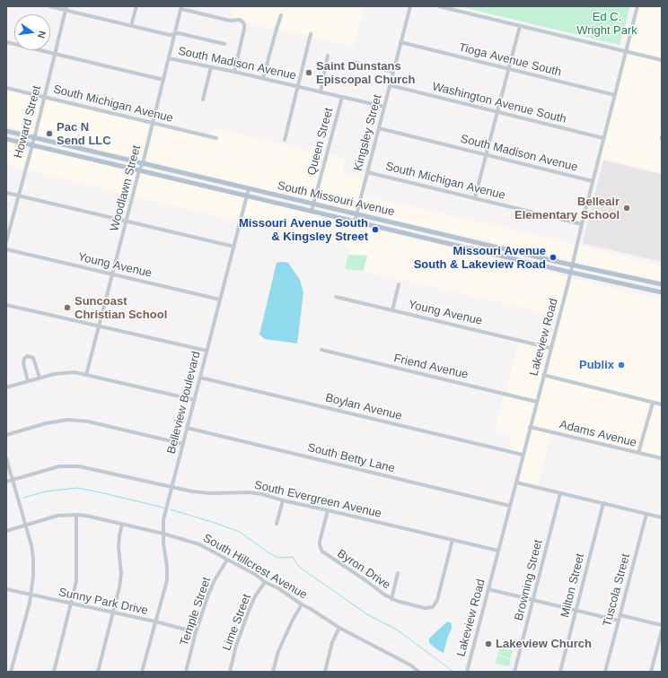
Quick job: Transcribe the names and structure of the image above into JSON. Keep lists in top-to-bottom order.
{
  "streets": {
    "main road": ["South Missouri Avenue"],
    "street": [
      "Tioga Avenue South",
      "South Madison Avenue",
      "Washington Avenue South",
      "South Michigan Avenue",
      "Howard Street",
      "Kingsley Street",
      "Queen Street",
      "Woodlawn Street",
      "Young Avenue",
      "Lakeview Road",
      "Friend Avenue",
      "Belleview Boulevard",
      "Boylan Avenue",
      "Adams Avenue",
      "South Betty Lane",
      "South Evergreen Avenue",
      "South Hillcrest Avenue",
      "Byron Drive",
      "Browning Street",
      "Milton Street",
      "Tuscola Street",
      "Sunny Park Drive",
      "Temple Street",
      "Lime Street"
    ]
  },
  "crossings": [
    ["Tioga Avenue South", "Kingsley Street"],
    ["Tioga Avenue South", "Lakeview Road"],
    ["South Madison Avenue", "Kingsley Street"],
    ["South Madison Avenue", "Queen Street"],
    ["South Madison Avenue", "Woodlawn Street"],
    ["South Madison Avenue", "Lakeview Road"],
    ["Washington Avenue South", "Kingsley Street"],
    ["Washington Avenue South", "Lakeview Road"],
    ["South Michigan Avenue", "Howard Street"],
    ["South Michigan Avenue", "Kingsley Street"],
    ["South Michigan Avenue", "Woodlawn Street"],
    ["South Michigan Avenue", "Lakeview Road"],
    ["Howard Street", "South Missouri Avenue"],
    ["Kingsley Street", "South Missouri Avenue"],
    ["Queen Street", "South Missouri Avenue"],
    ["Woodlawn Street", "South Missouri Avenue"],
    ["Woodlawn Street", "Young Avenue"],
    ["South Missouri Avenue", "Lakeview Road"],
    ["South Missouri Avenue", "Belleview Boulevard"],
    ["Young Avenue", "Lakeview Road"],
    ["Young Avenue", "Belleview Boulevard"],
    ["Lakeview Road", "Friend Avenue"],
    ["Lakeview Road", "Boylan Avenue"],
    ["Lakeview Road", "Adams Avenue"],
    ["Lakeview Road", "South Betty Lane"],
    ["Lakeview Road", "South Evergreen Avenue"],
    ["Belleview Boulevard", "Boylan Avenue"],
    ["Belleview Boulevard", "South Betty Lane"],
    ["Belleview Boulevard", "South Evergreen Avenue"],
    ["Belleview Boulevard", "South Hillcrest Avenue"],
    ["Belleview Boulevard", "Sunny Park Drive"],
    ["South Evergreen Avenue", "Byron Drive"],
    ["South Hillcrest Avenue", "Temple Street"],
    ["South Hillcrest Avenue", "Lime Street"],
    ["Sunny Park Drive", "Temple Street"]
  ],
  "parks": ["Ed C. Wright Park"],
  "places": [
    "Saint Dunstans Episcopal Church",
    "Pac N Send LLC",
    "Belleair Elementary School",
    "Missouri Avenue South & Kingsley Street",
    "Missouri Avenue South & Lakeview Road",
    "Suncoast Christian School",
    "Publix",
    "Lakeview Church"
  ],
  "north": "right"
}
